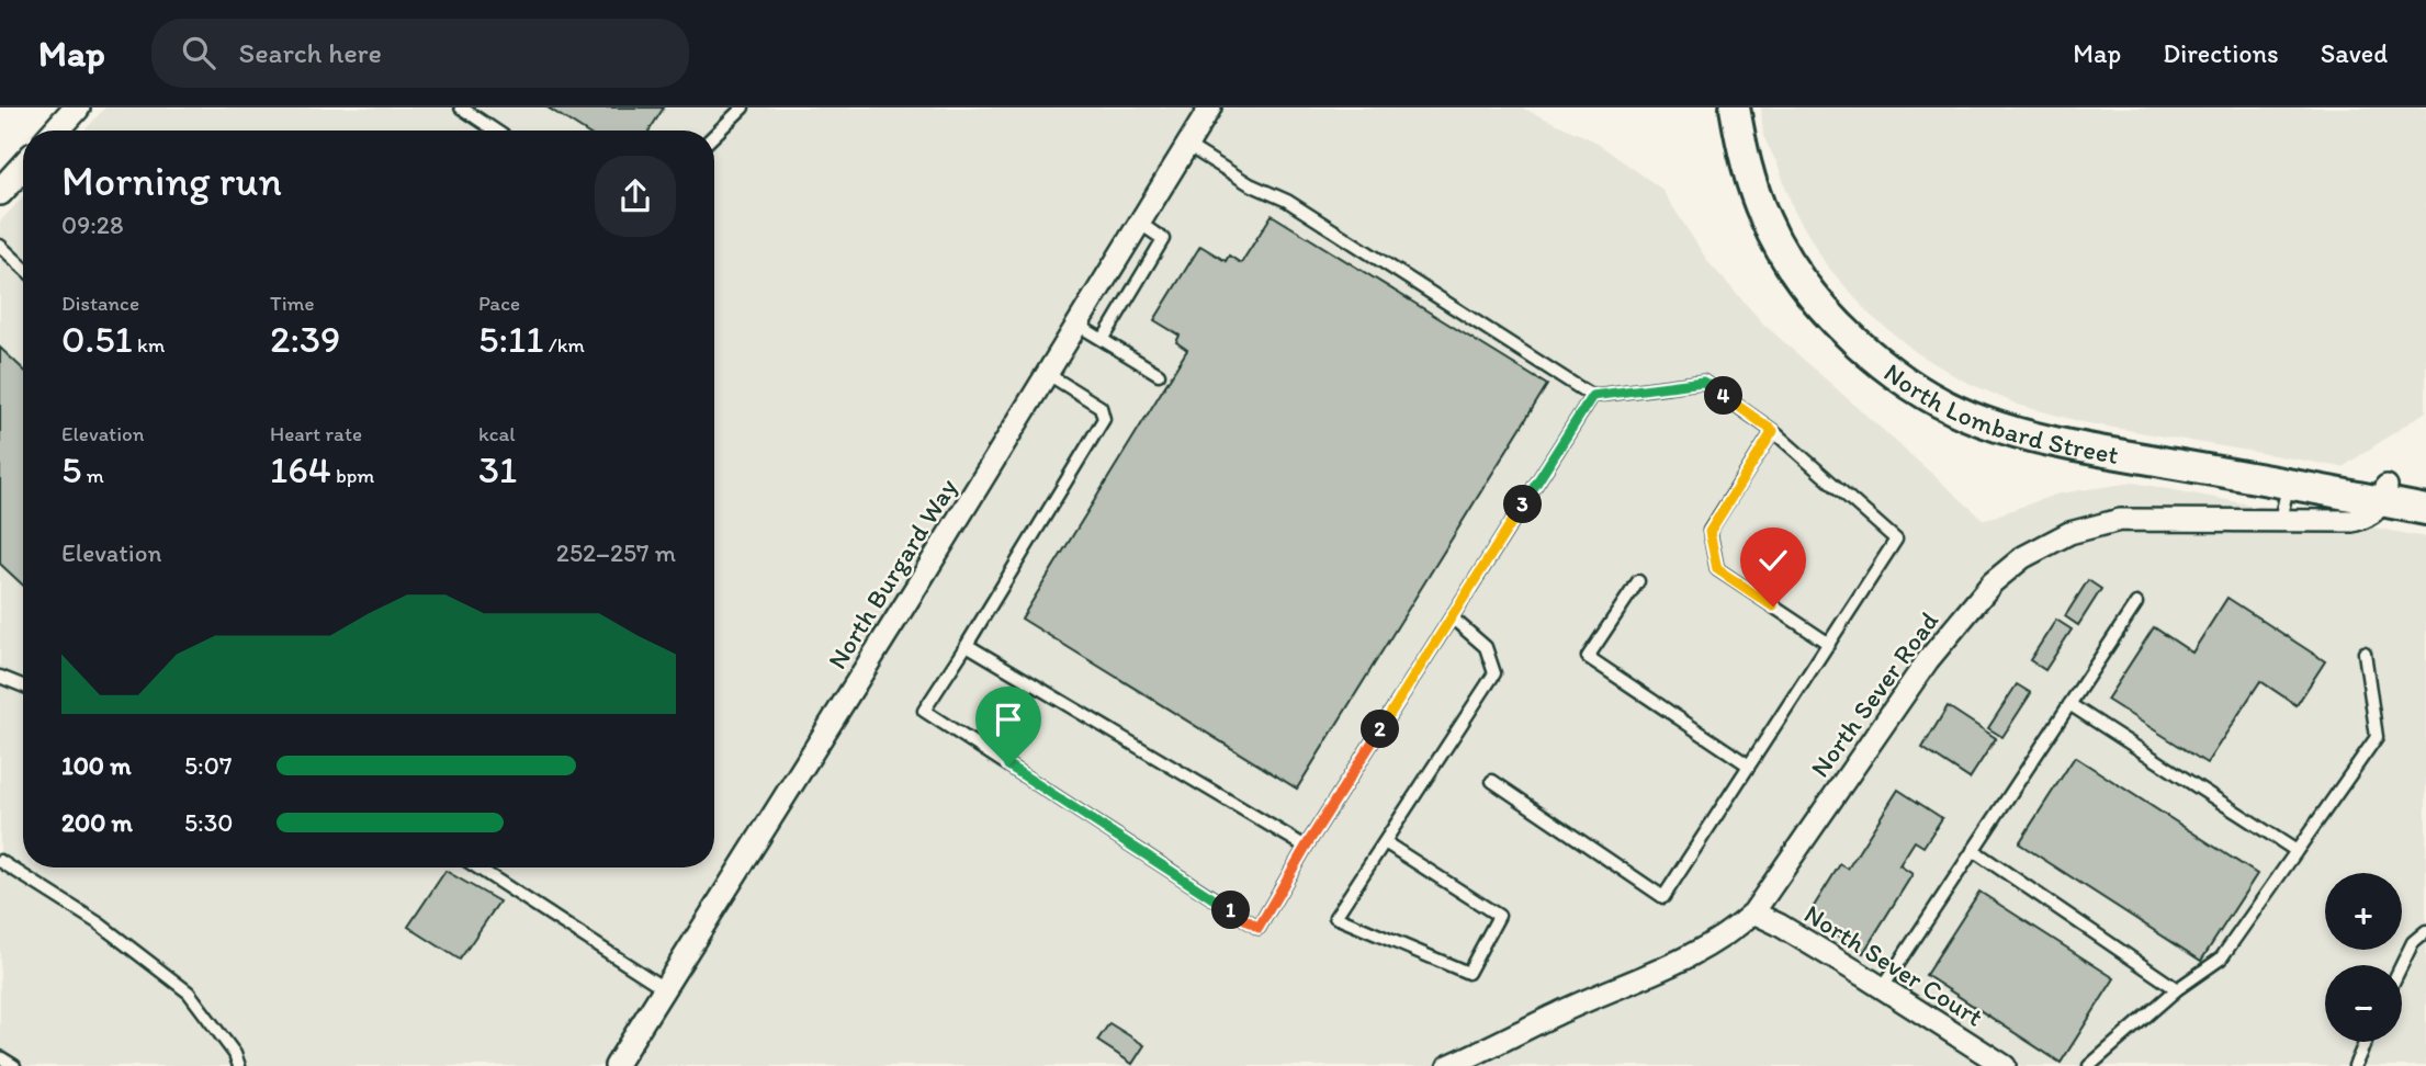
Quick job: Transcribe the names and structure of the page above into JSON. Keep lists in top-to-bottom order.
{
  "streets": {
    "main road": ["North Lombard Street"],
    "street": ["North Burgard Way", "North Sever Road", "North Sever Court"]
  },
  "crossings": [
    ["North Lombard Street", "North Sever Road"],
    ["North Sever Road", "North Sever Court"]
  ],
  "page": {
    "header": "Map",
    "search": "Search here",
    "nav": ["Map", "Directions", "Saved"],
    "heading": ["Morning run", "09:28"],
    "stats": [
      ["Distance", "0.51 km"],
      ["Time", "2:39"],
      ["Pace", "5:11 /km"],
      ["Elevation", "5 m"],
      ["Heart rate", "164 bpm"],
      ["kcal", "31"]
    ],
    "pins": [
      "4",
      "3",
      "2",
      "1"
    ],
    "chart": ["Elevation", "252–257 m"],
    "list": [
      {
        "name": "100 m",
        "note": "5:07"
      },
      {
        "name": "200 m",
        "note": "5:30"
      }
    ],
    "map_buttons": ["+", "−"]
  }
}
